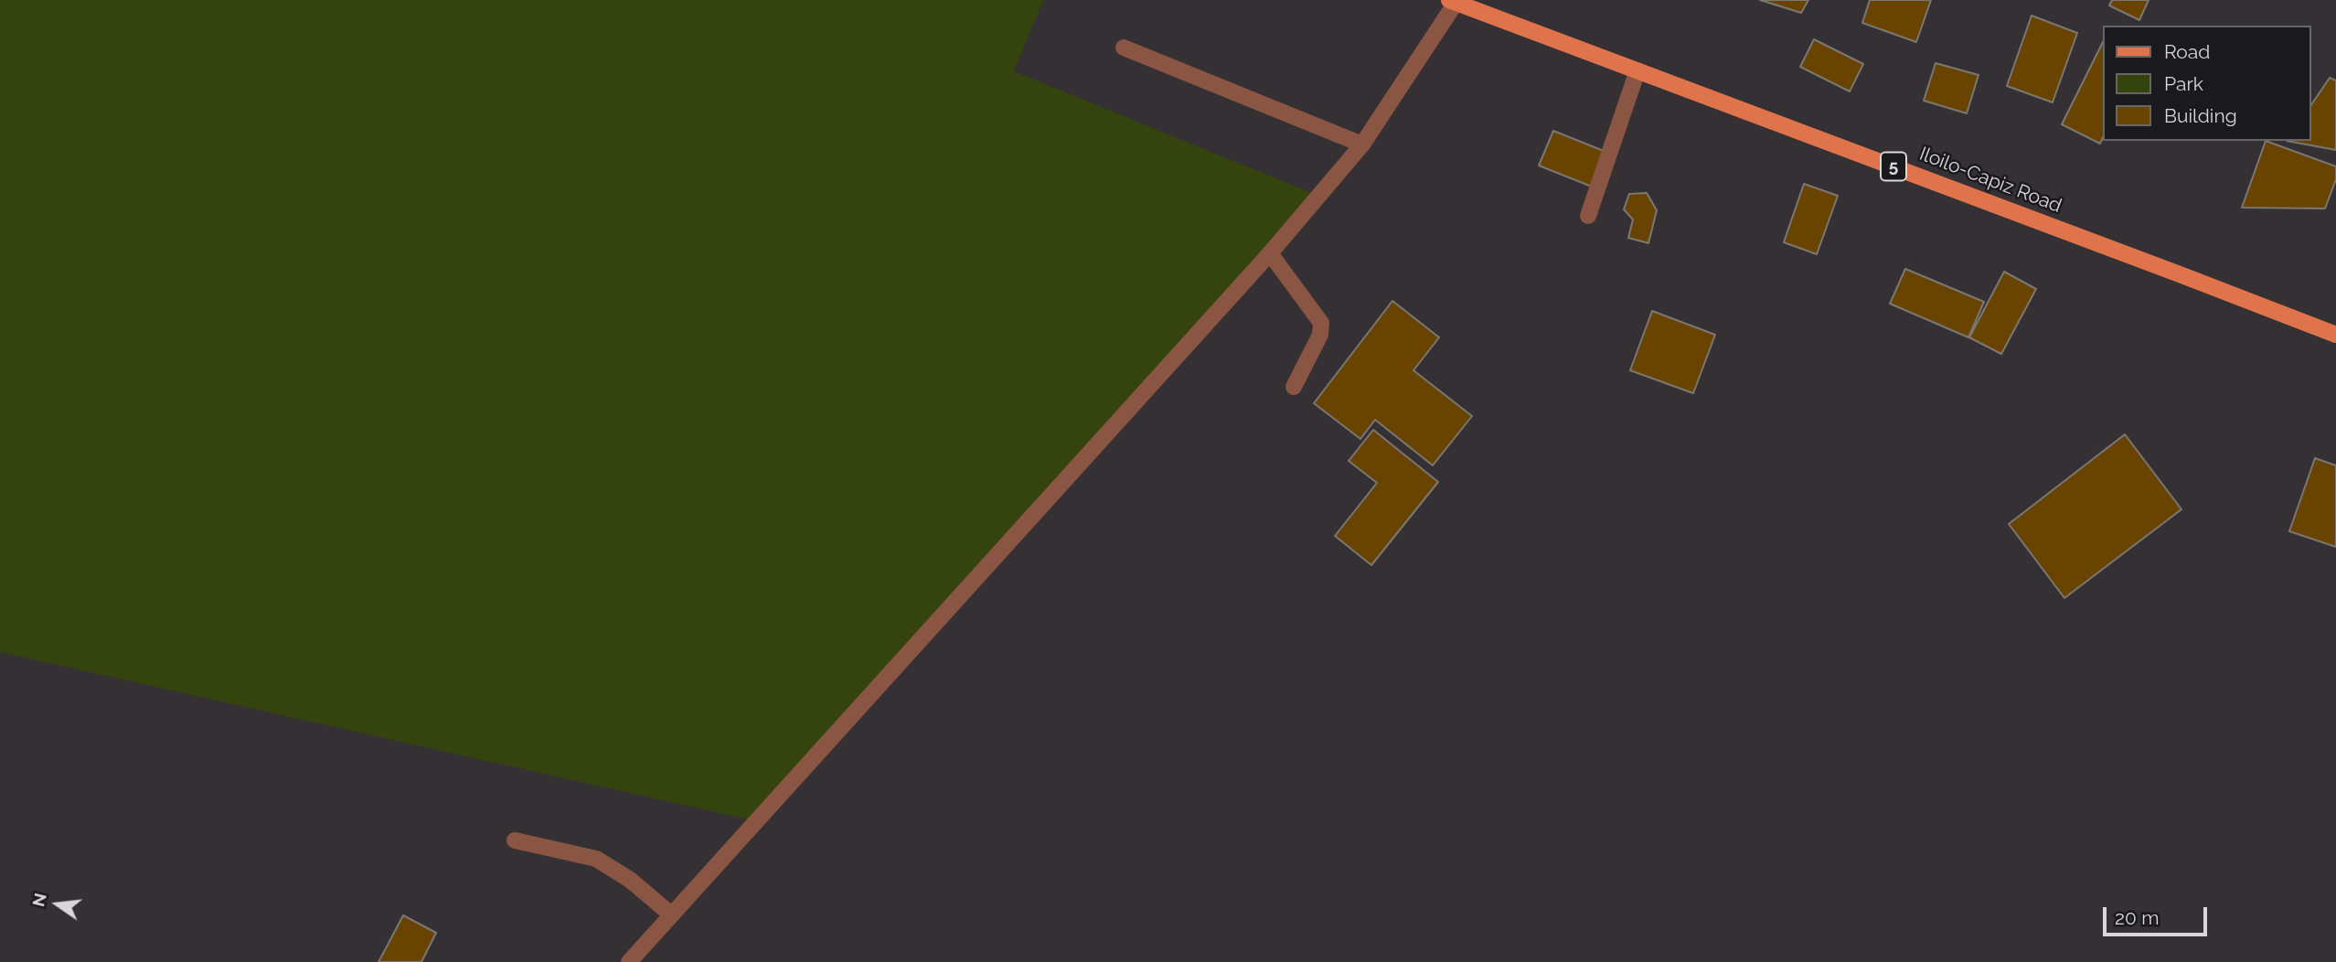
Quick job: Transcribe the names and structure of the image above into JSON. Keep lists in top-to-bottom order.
{
  "streets": {
    "main road": ["5", "Iloilo-Capiz Road"]
  },
  "legend": ["Road", "Park", "Building"],
  "scale_bar": "20 m",
  "north": "left"
}
